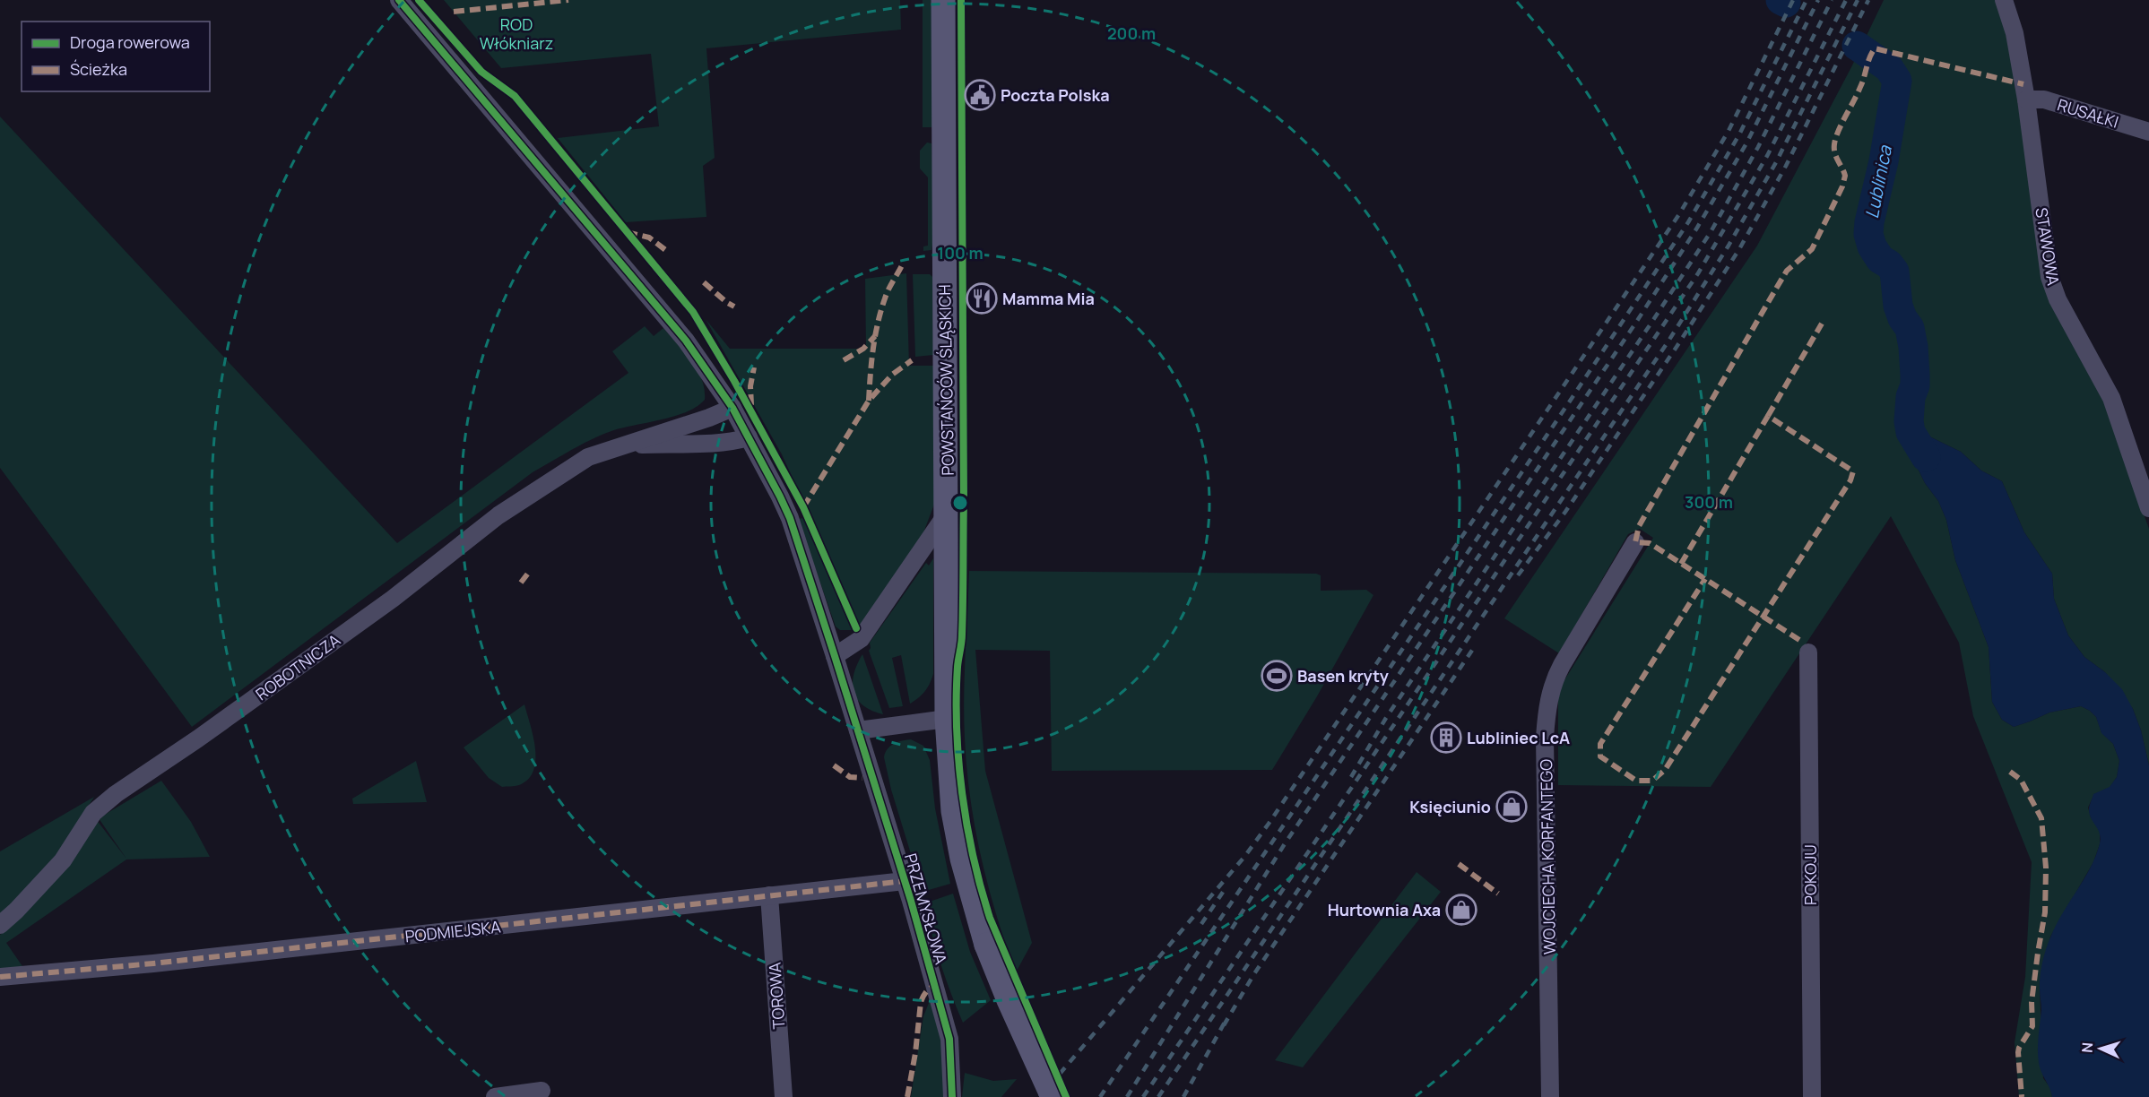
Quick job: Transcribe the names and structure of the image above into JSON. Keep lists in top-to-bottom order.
{
  "streets": {
    "main road": ["POWSTAŃCÓW ŚLĄSKICH"],
    "street": [
      "RUSAŁKI",
      "STAWOWA",
      "ROBOTNICZA",
      "WOJCIECHA KORFANTEGO",
      "POKOJU",
      "PRZEMYSŁOWA",
      "PODMIEJSKA",
      "TOROWA"
    ]
  },
  "crossings": [
    ["RUSAŁKI", "STAWOWA"],
    ["ROBOTNICZA", "PRZEMYSŁOWA"],
    ["PRZEMYSŁOWA", "PODMIEJSKA"],
    ["PODMIEJSKA", "TOROWA"]
  ],
  "water": ["Lublinica"],
  "parks": ["ROD Włókniarz"],
  "places": {
    "public building": ["Poczta Polska"],
    "restaurant": ["Mamma Mia"],
    "sports": ["Basen kryty"],
    "building": ["Lubliniec LcA"],
    "shop": ["Księciunio", "Hurtownia Axa"]
  },
  "legend": ["Droga rowerowa", "Ścieżka"],
  "north": "left",
  "rings": ["200 m", "100 m", "300 m"]
}
